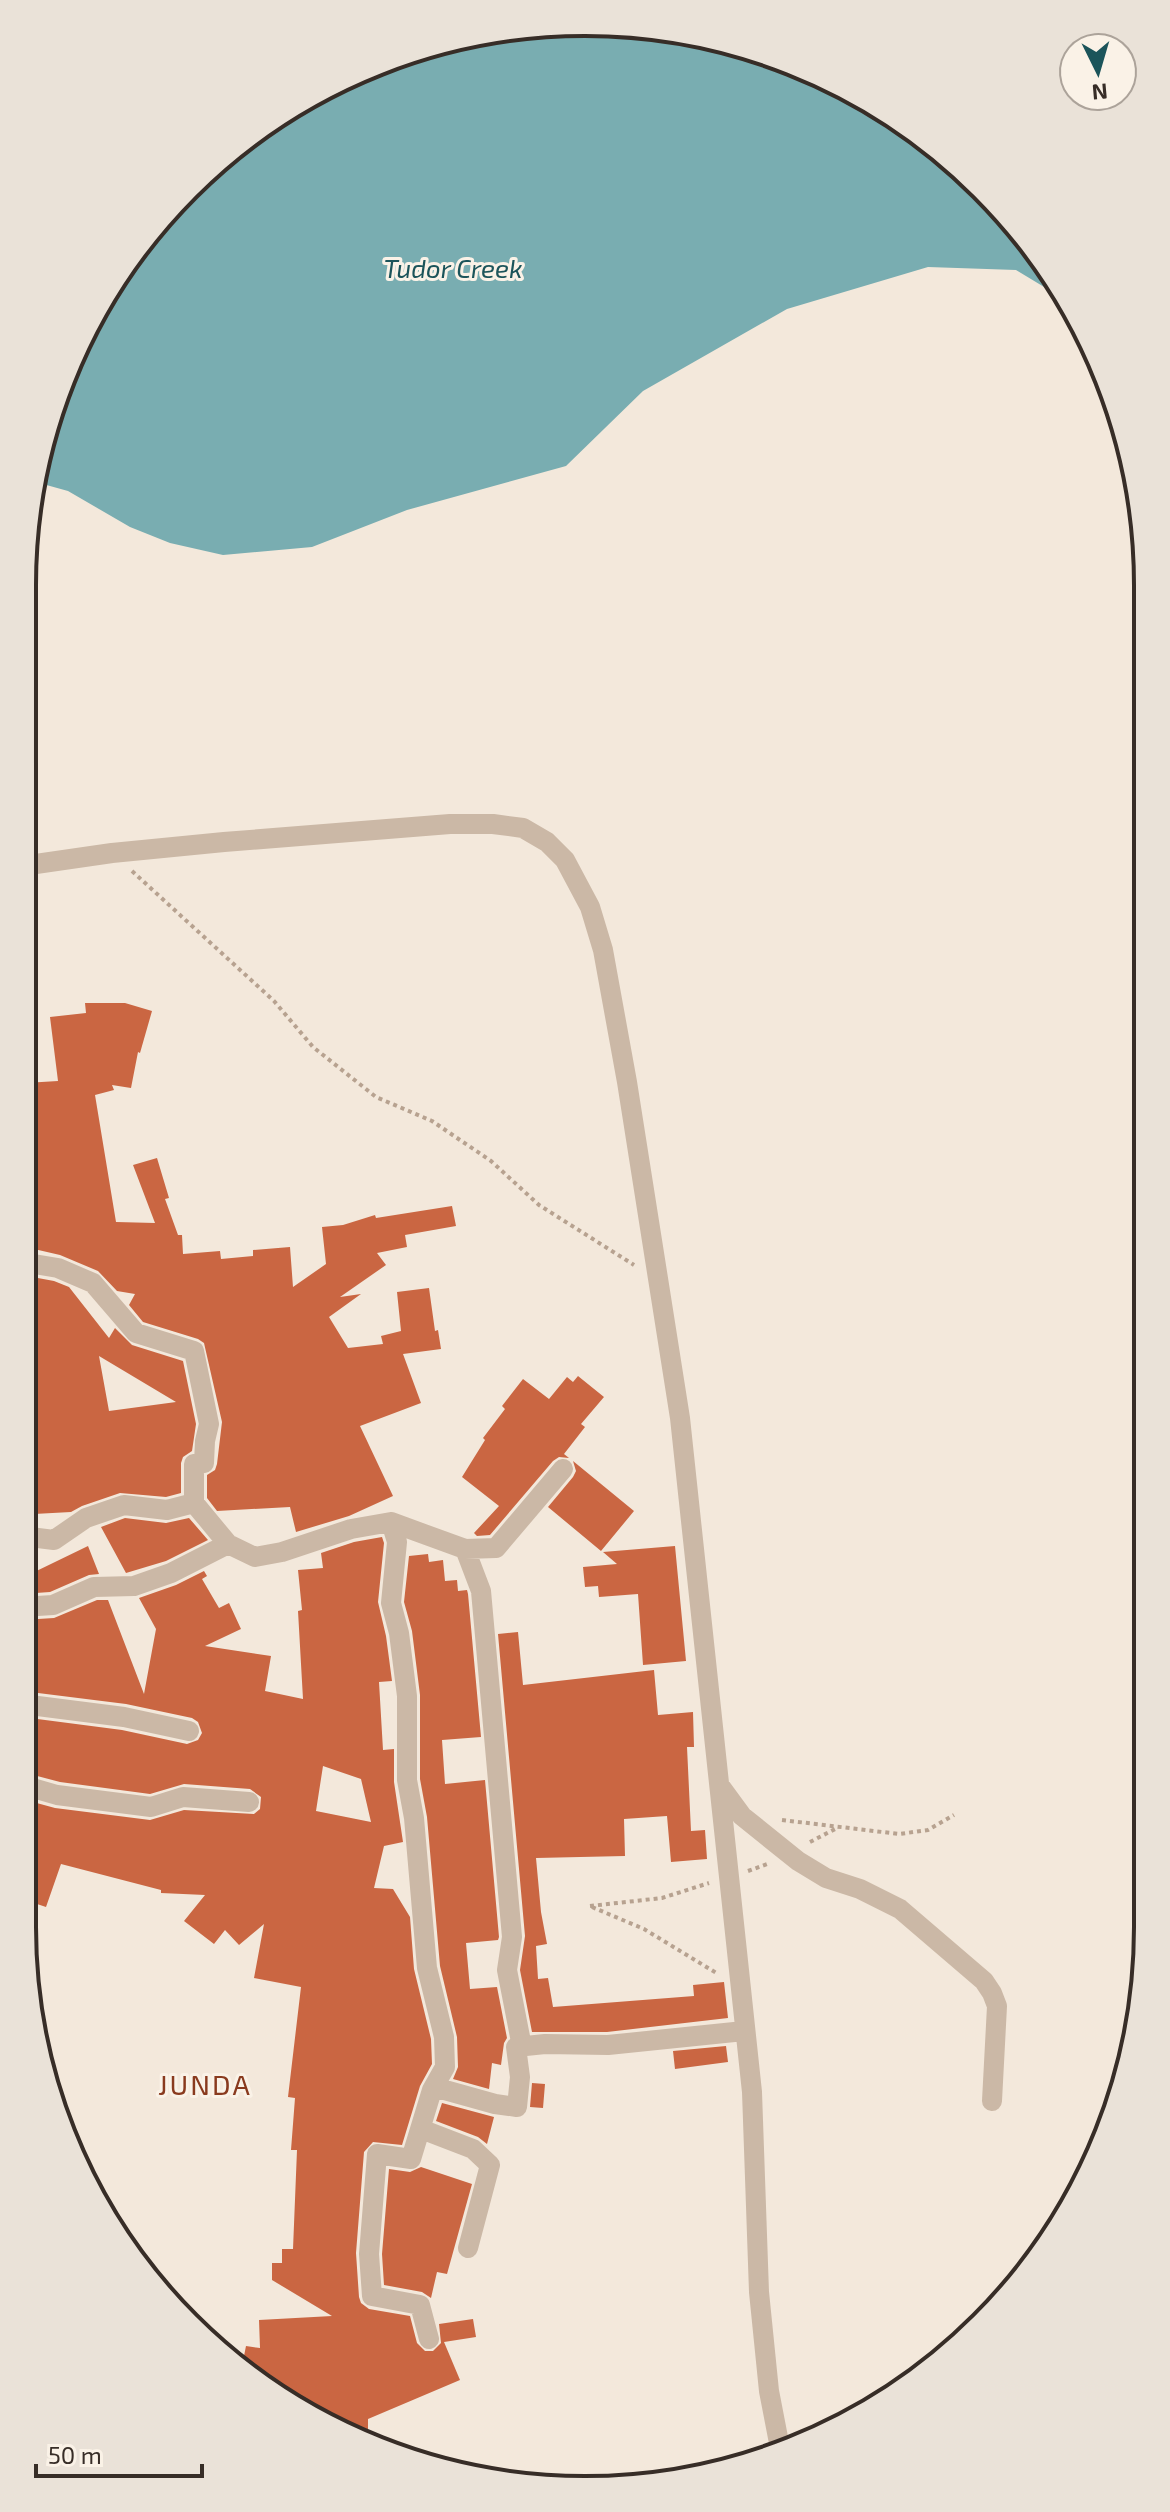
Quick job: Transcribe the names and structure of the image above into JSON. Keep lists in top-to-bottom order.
{
  "districts": ["JUNDA"],
  "water": ["Tudor Creek"],
  "scale_bar": "50 m",
  "north": "bottom"
}
